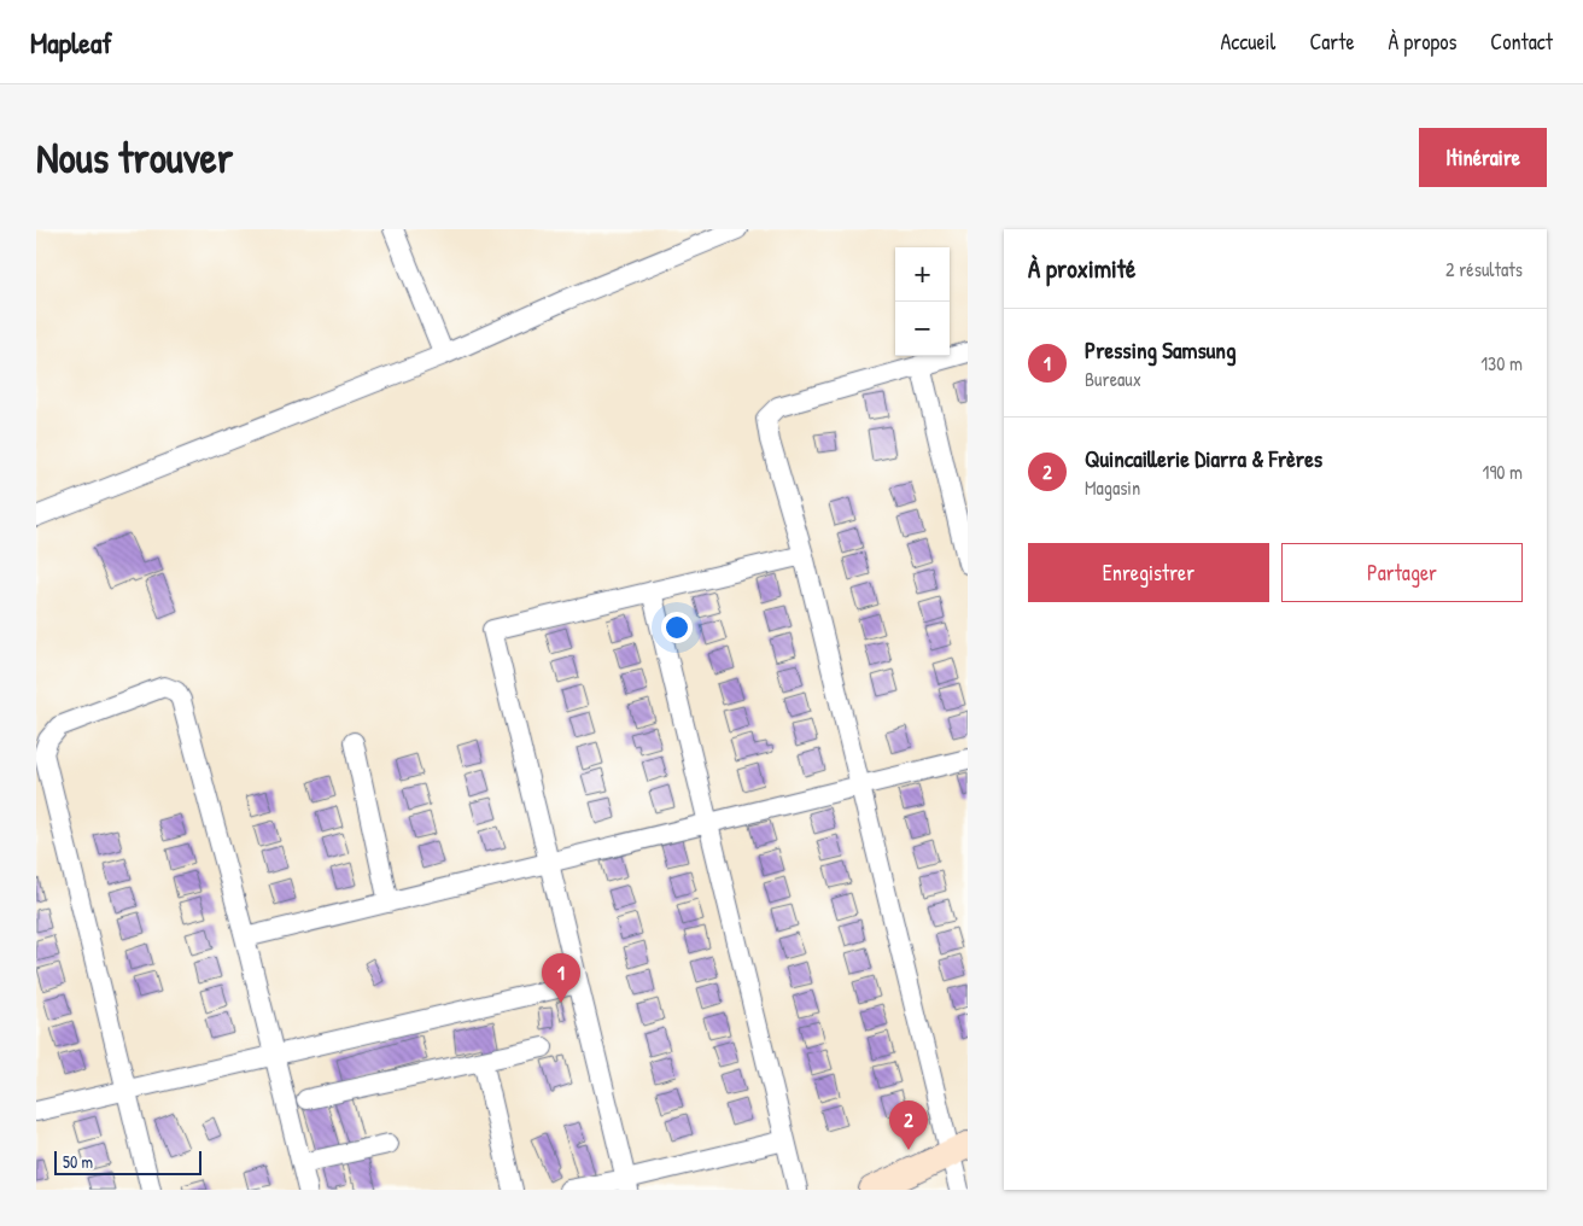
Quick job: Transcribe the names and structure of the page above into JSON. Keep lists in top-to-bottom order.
{
  "scale_bar": "50 m",
  "page": {
    "header": "Mapleaf",
    "nav": [
      "Accueil",
      "Carte",
      "À propos",
      "Contact"
    ],
    "buttons": [
      "Itinéraire",
      ["Enregistrer", "Partager"]
    ],
    "title": "Nous trouver",
    "heading": ["À proximité", "2 résultats"],
    "map_buttons": ["+", "−"],
    "list": [
      {
        "mark": "1",
        "name": "Pressing Samsung",
        "note": "Bureaux",
        "value": "130 m"
      },
      {
        "mark": "2",
        "name": "Quincaillerie Diarra & Frères",
        "note": "Magasin",
        "value": "190 m"
      }
    ],
    "pins": ["1", "2"],
    "scale": "50 m"
  }
}
